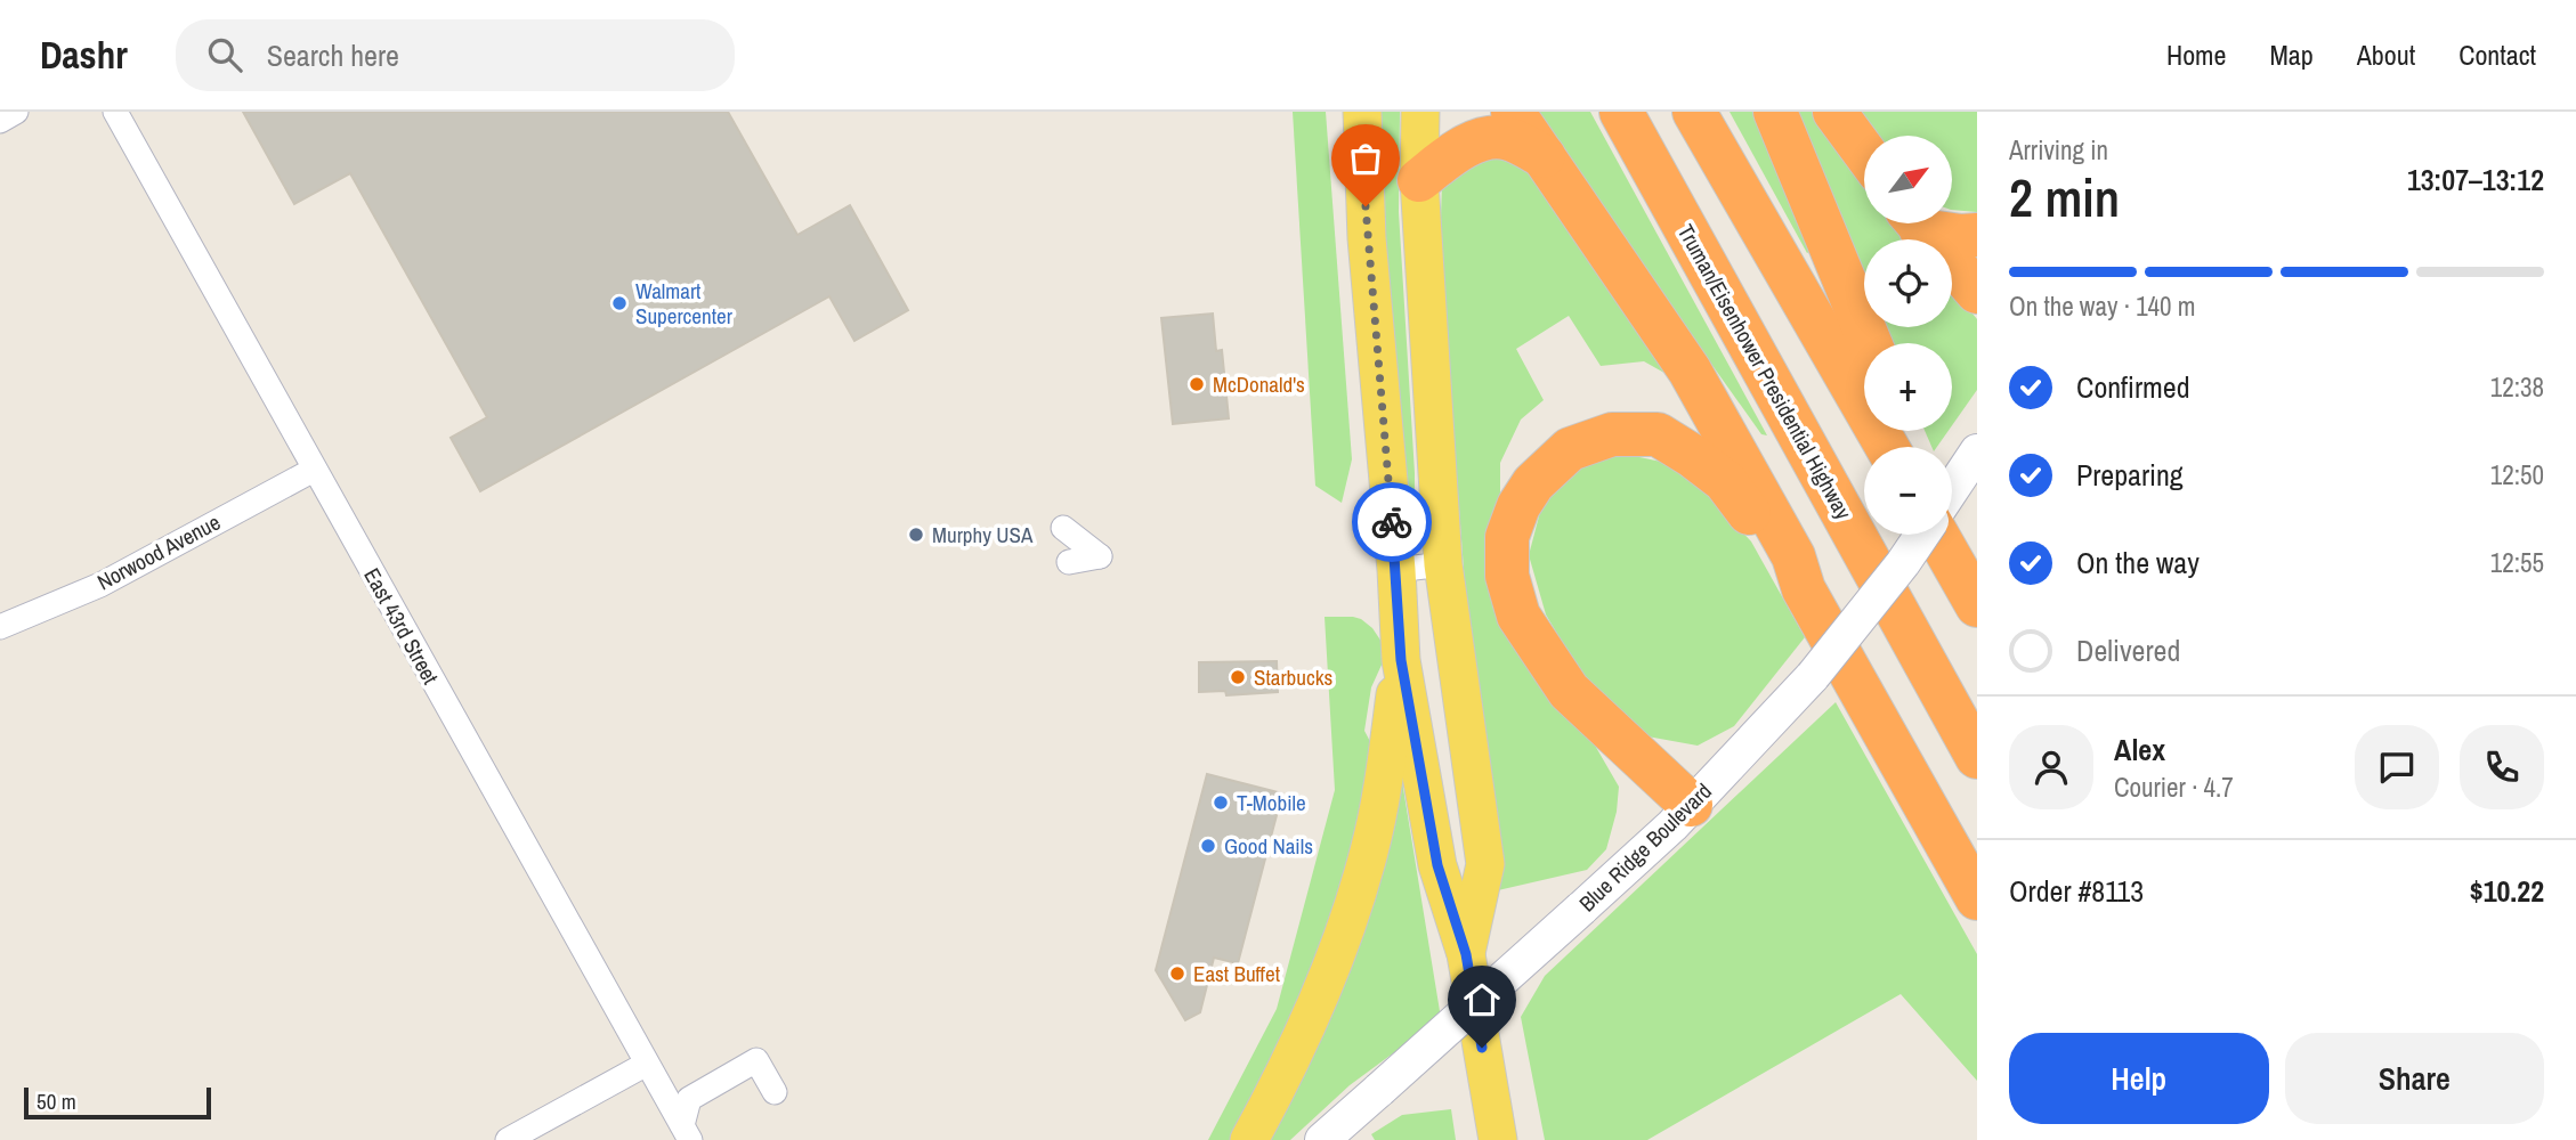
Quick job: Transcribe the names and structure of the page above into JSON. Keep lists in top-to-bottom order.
{
  "streets": {
    "highway": ["Truman/Eisenhower Presidential Highway"],
    "street": ["Norwood Avenue", "East 43rd Street", "Blue Ridge Boulevard"]
  },
  "crossings": [
    ["Norwood Avenue", "East 43rd Street"]
  ],
  "places": [
    "Walmart Supercenter",
    "McDonald's",
    "Murphy USA",
    "Starbucks",
    "T-Mobile",
    "Good Nails",
    "East Buffet"
  ],
  "scale_bar": "50 m",
  "north": "top right",
  "page": {
    "header": "Dashr",
    "search": "Search here",
    "nav": [
      "Home",
      "Map",
      "About",
      "Contact"
    ],
    "heading": ["2 min", "Arriving in", "13:07–13:12"],
    "panel": [
      "Alex",
      "Courier · 4.7",
      "Order #8113",
      "$10.22"
    ],
    "map_buttons": ["+", "−"],
    "bar": "On the way · 140 m",
    "list": [
      ["Confirmed", "12:38"],
      ["Preparing", "12:50"],
      ["On the way", "12:55"],
      "Delivered"
    ],
    "buttons": ["Help", "Share"],
    "scale": "50 m"
  }
}
